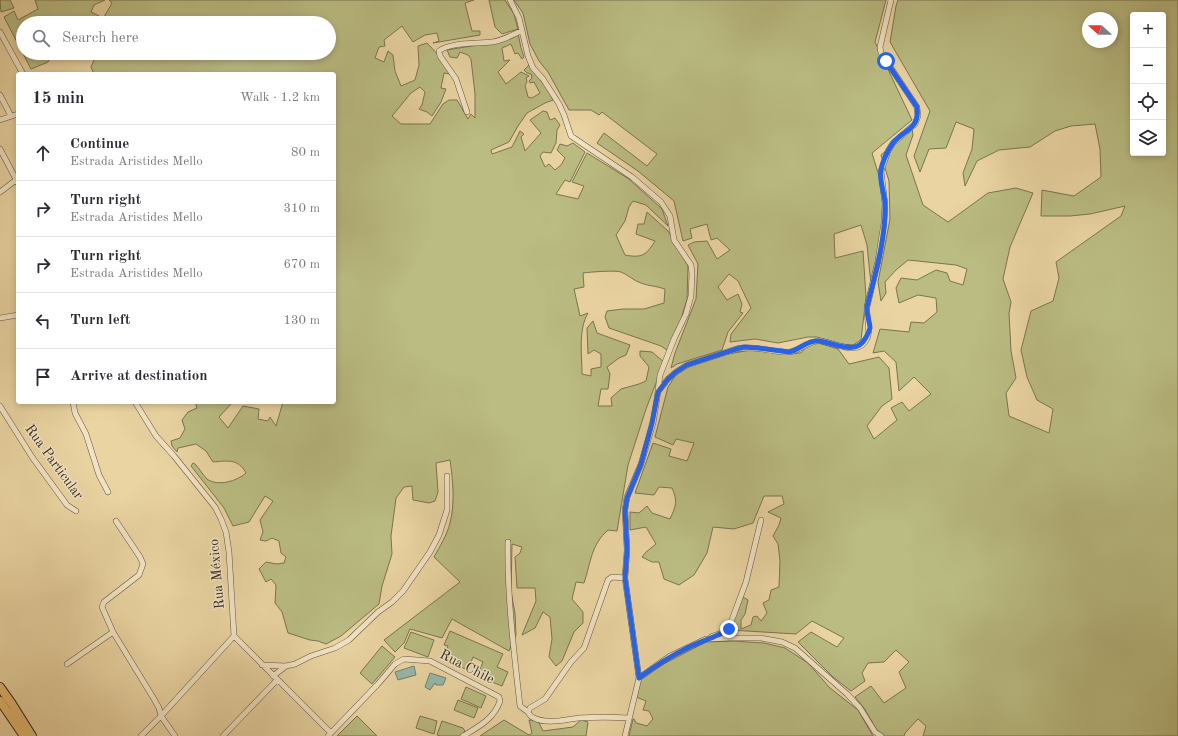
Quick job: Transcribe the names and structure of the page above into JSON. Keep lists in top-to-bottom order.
{
  "streets": {
    "street": ["Rua Particular", "Rua México", "Rua Chile"]
  },
  "north": "left",
  "page": {
    "map_buttons": ["+", "−"],
    "search": "Search here",
    "heading": ["15 min", "Walk · 1.2 km"],
    "list": [
      ["Continue", "Estrada Aristides Mello", "80 m"],
      ["Turn right", "Estrada Aristides Mello", "310 m"],
      ["Turn right", "Estrada Aristides Mello", "670 m"],
      ["Turn left", "130 m"],
      "Arrive at destination"
    ]
  }
}
